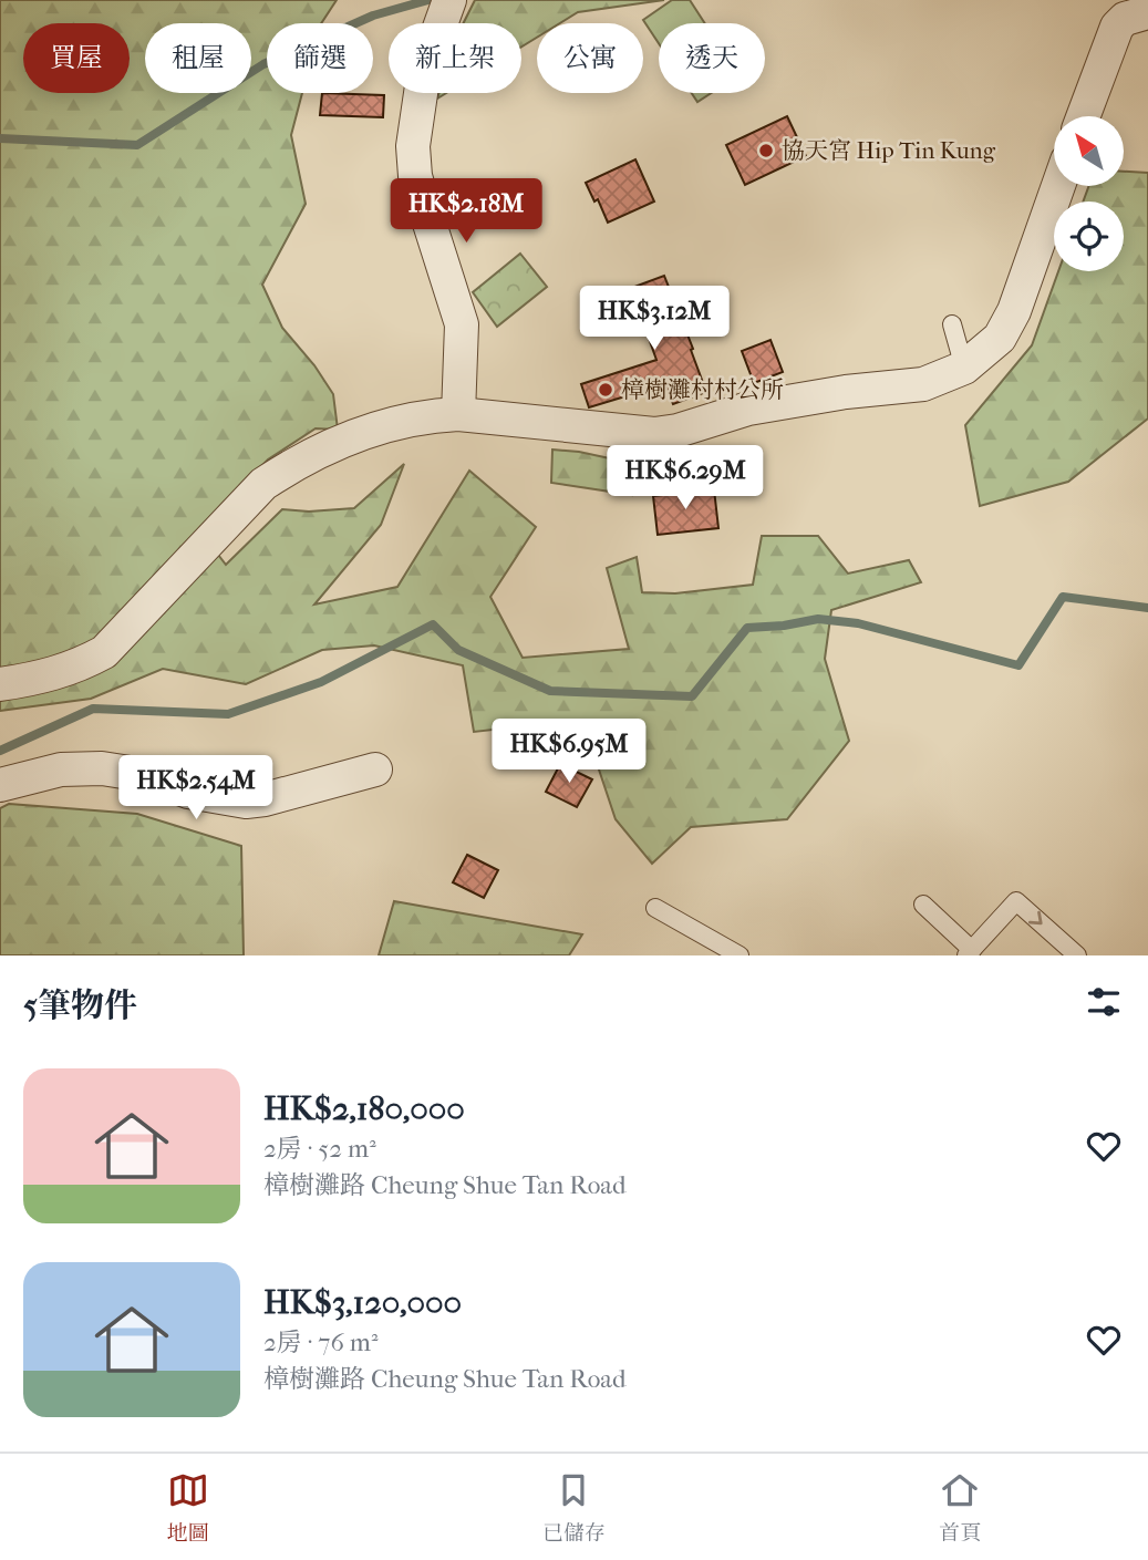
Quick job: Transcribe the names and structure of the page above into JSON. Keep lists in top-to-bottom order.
{
  "places": ["協天宮 Hip Tin Kung", "樟樹灘村村公所"],
  "north": "top left",
  "page": {
    "chip": [
      "買屋",
      "租屋",
      "篩選",
      "新上架",
      "公寓",
      "透天"
    ],
    "price": [
      "HK$2.18M",
      "HK$3.12M",
      "HK$6.29M",
      "HK$6.95M",
      "HK$2.54M"
    ],
    "heading": "5筆物件",
    "list": [
      {
        "name": "HK$2,180,000",
        "note": "2房 · 52 m² · 樟樹灘路 Cheung Shue Tan Road"
      },
      {
        "name": "HK$3,120,000",
        "note": "2房 · 76 m² · 樟樹灘路 Cheung Shue Tan Road"
      }
    ],
    "tabs": ["地圖", "已儲存", "首頁"]
  }
}
